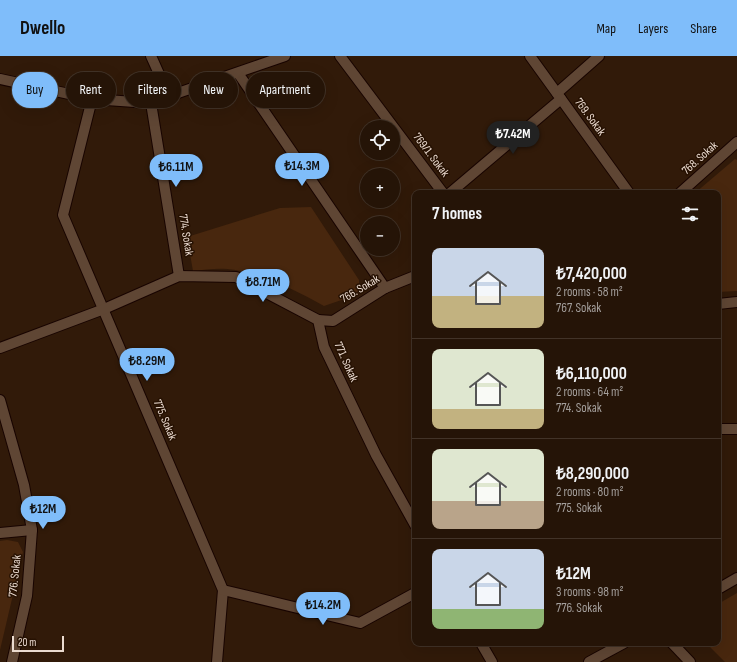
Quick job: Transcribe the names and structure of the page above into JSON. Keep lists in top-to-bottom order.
{
  "streets": {
    "street": [
      "769. Sokak",
      "769/1. Sokak",
      "768. Sokak",
      "774. Sokak",
      "766. Sokak",
      "771. Sokak",
      "775. Sokak",
      "776. Sokak"
    ]
  },
  "crossings": [
    ["766. Sokak", "771. Sokak"]
  ],
  "scale_bar": "20 m",
  "page": {
    "header": "Dwello",
    "nav": ["Map", "Layers", "Share"],
    "chip": [
      "Buy",
      "Rent",
      "Filters",
      "New",
      "Apartment"
    ],
    "map_buttons": ["+", "−"],
    "price": [
      "₺7.42M",
      "₺14.3M",
      "₺6.11M",
      "₺8.71M",
      "₺8.29M",
      "₺12M",
      "₺14.2M"
    ],
    "heading": "7 homes",
    "list": [
      {
        "name": "₺7,420,000",
        "note": "2 rooms · 58 m² · 767. Sokak"
      },
      {
        "name": "₺6,110,000",
        "note": "2 rooms · 64 m² · 774. Sokak"
      },
      {
        "name": "₺8,290,000",
        "note": "2 rooms · 80 m² · 775. Sokak"
      },
      {
        "name": "₺12M",
        "note": "3 rooms · 98 m² · 776. Sokak"
      }
    ],
    "scale": "20 m"
  }
}
